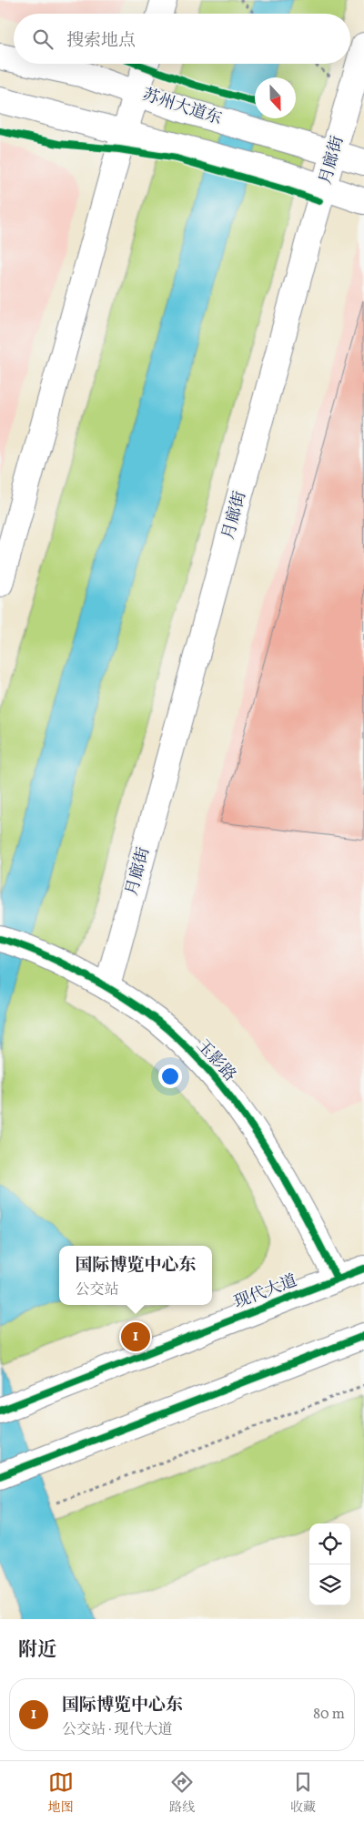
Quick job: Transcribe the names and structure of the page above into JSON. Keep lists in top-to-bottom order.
{
  "streets": {
    "street": [
      "苏州大道东",
      "月廊街",
      "玉影路",
      "现代大道"
    ]
  },
  "crossings": [
    ["苏州大道东", "月廊街"],
    ["月廊街", "玉影路"],
    ["玉影路", "现代大道"]
  ],
  "north": "bottom",
  "page": {
    "search": "搜索地点",
    "popup": ["国际博览中心东", "公交站"],
    "pins": "1",
    "heading": "附近",
    "list": [
      {
        "mark": "1",
        "name": "国际博览中心东",
        "note": "公交站 · 现代大道",
        "value": "80 m"
      }
    ],
    "nav": ["地图", "路线", "收藏"]
  }
}
